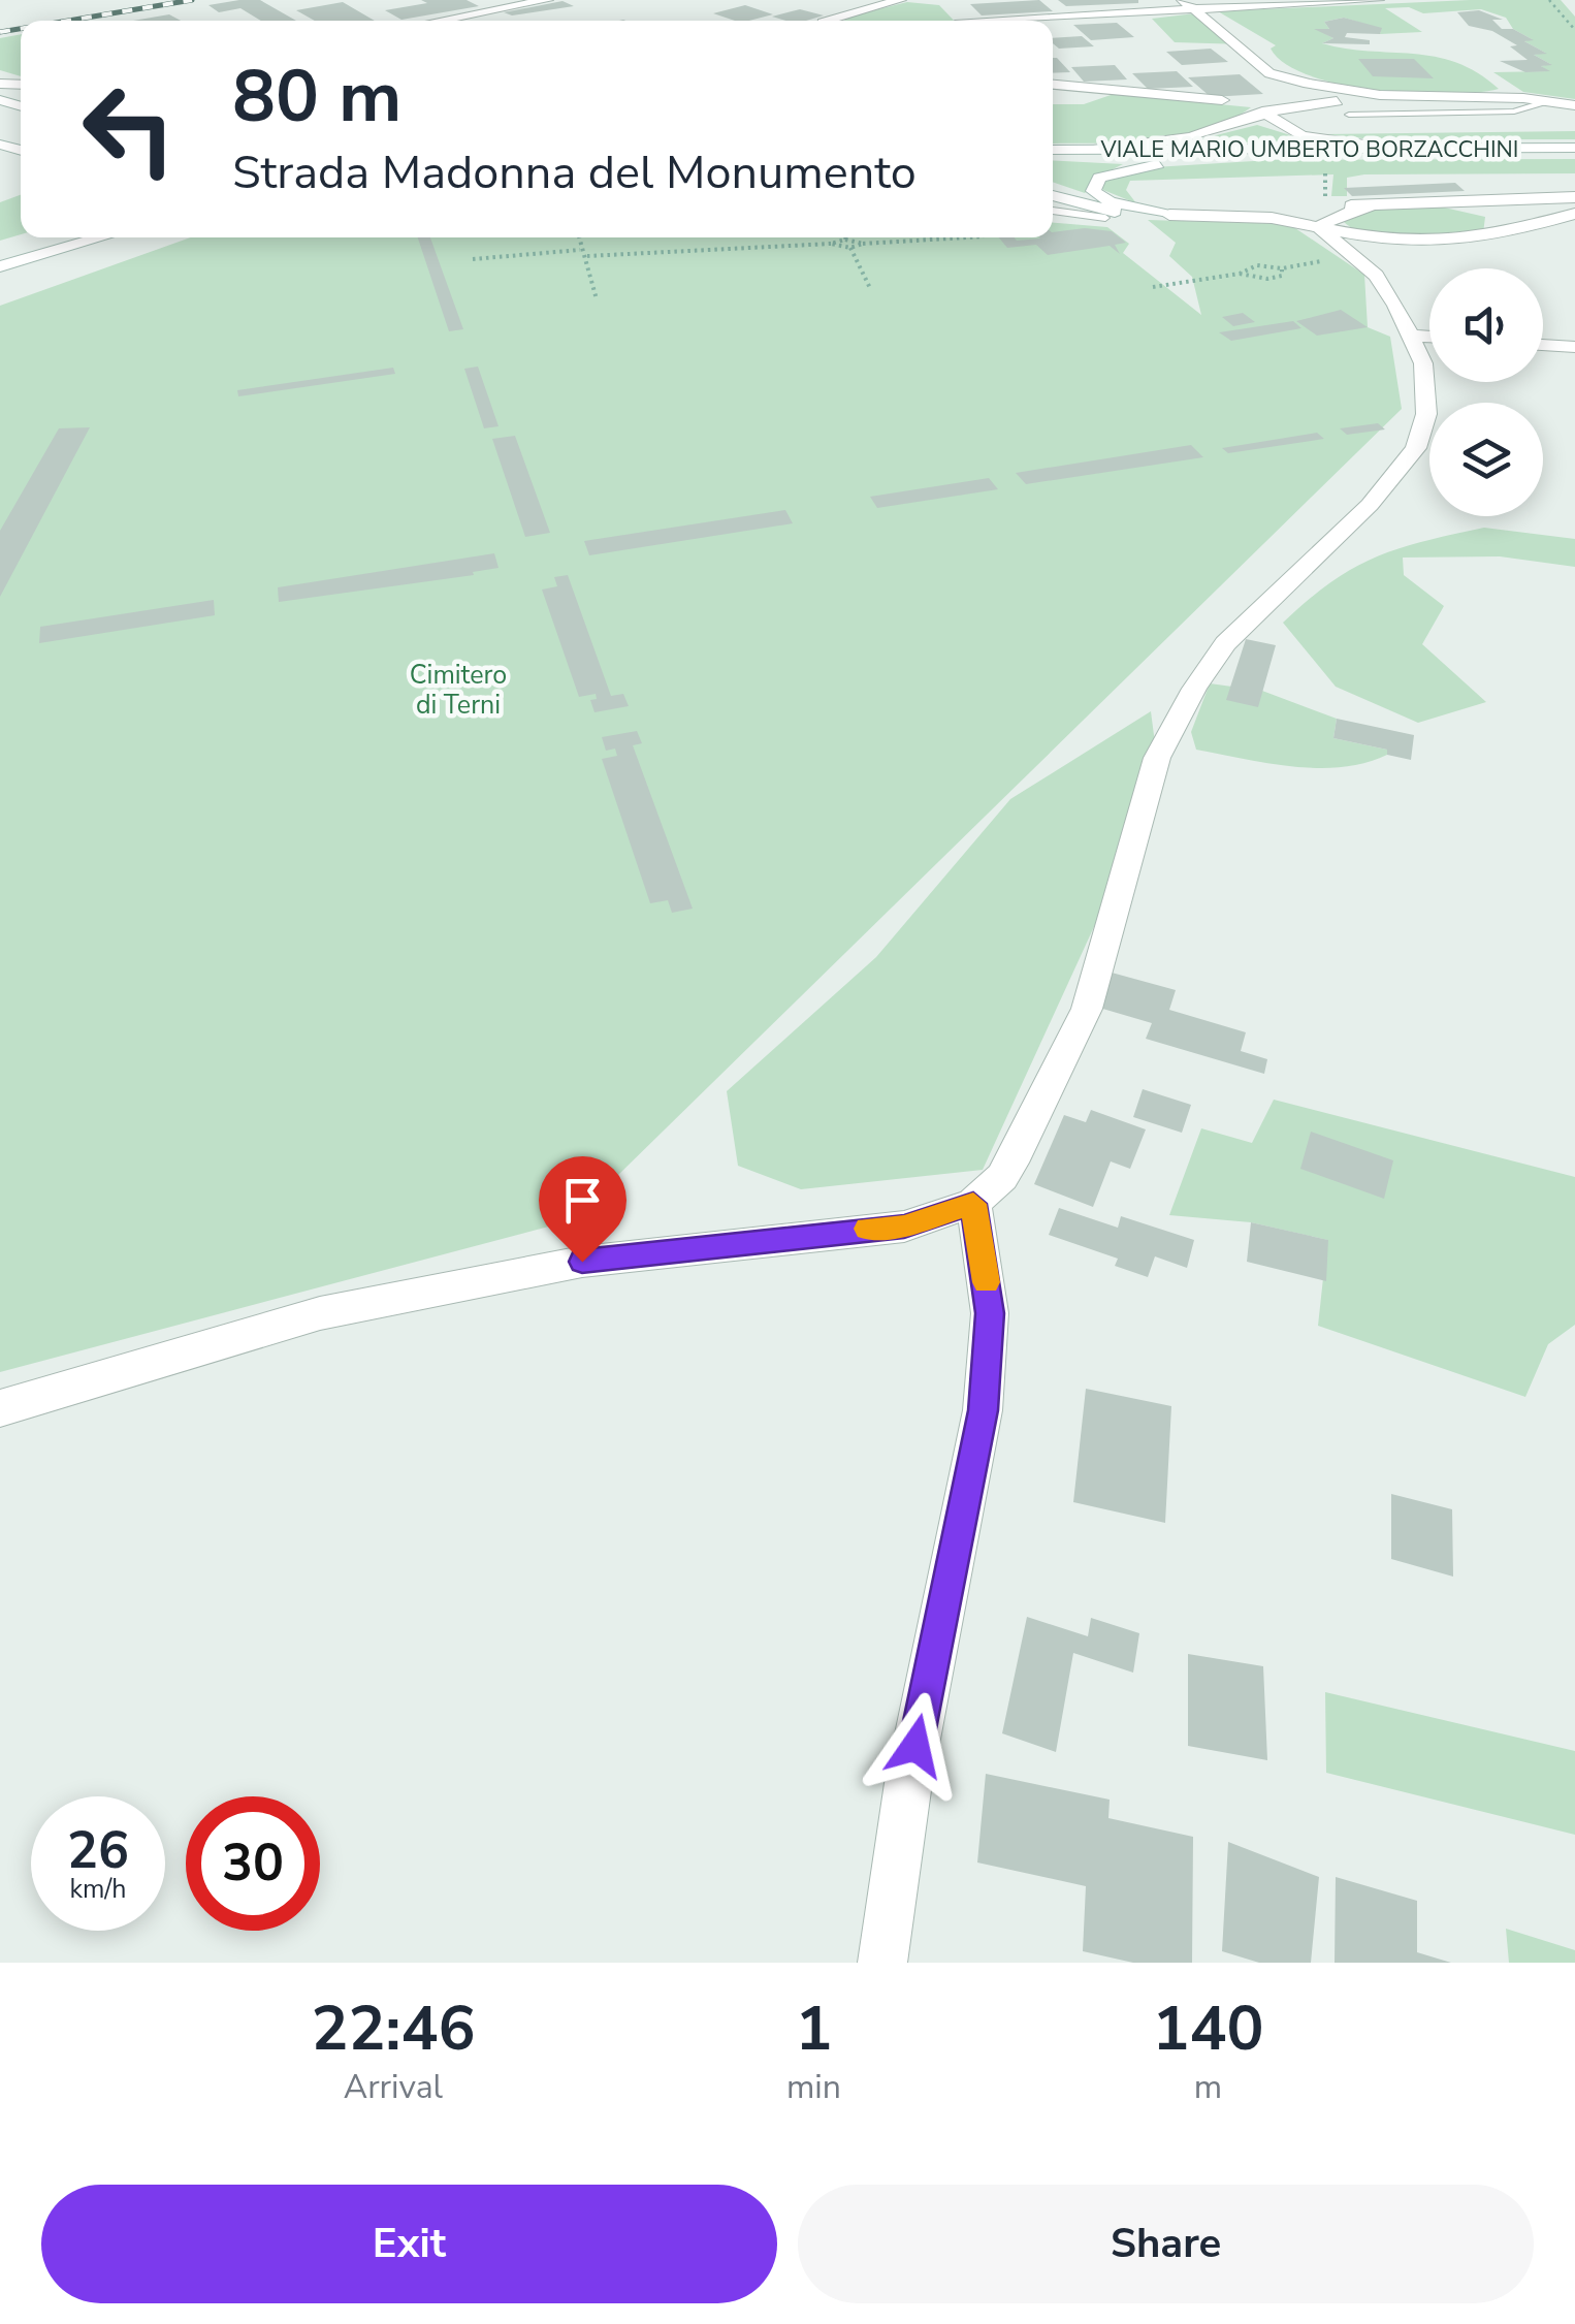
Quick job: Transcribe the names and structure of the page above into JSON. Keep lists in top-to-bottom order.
{
  "streets": {
    "street": ["VIALE MARIO UMBERTO BORZACCHINI"]
  },
  "parks": ["Cimitero di Terni"],
  "page": {
    "turn": ["80 m", "Strada Madonna del Monumento"],
    "speed": "26 km/h",
    "limit": "30",
    "eta": [
      "22:46",
      "Arrival",
      "1",
      "min",
      "140",
      "m"
    ],
    "buttons": ["Exit", "Share"]
  }
}
